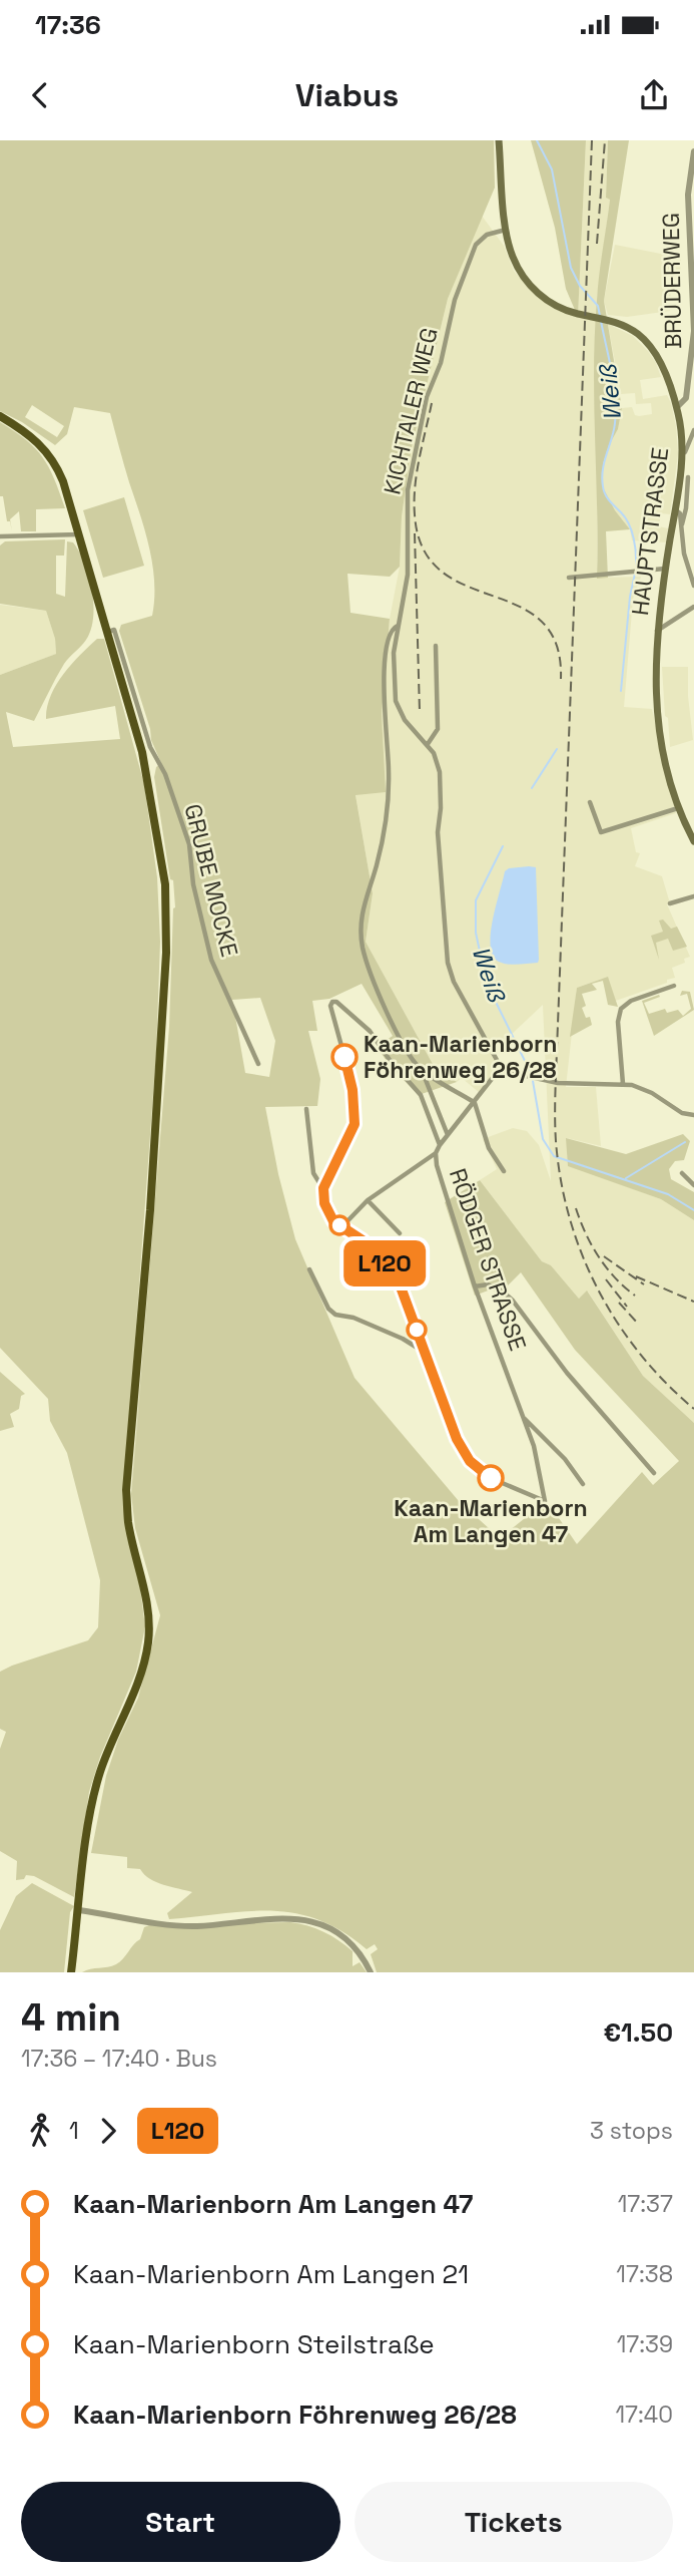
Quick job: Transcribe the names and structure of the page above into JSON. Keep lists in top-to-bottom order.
{
  "streets": {
    "main road": ["HAUPTSTRASSE"],
    "street": [
      "BRÜDERWEG",
      "KICHTALER WEG",
      "GRUBE MOCKE",
      "RÖDGER STRASSE"
    ]
  },
  "crossings": [
    ["BRÜDERWEG", "HAUPTSTRASSE"],
    ["KICHTALER WEG", "HAUPTSTRASSE"],
    ["KICHTALER WEG", "RÖDGER STRASSE"]
  ],
  "water": ["Weiß"],
  "places": ["Kaan-Marienborn Föhrenweg 26/28", "Kaan-Marienborn Am Langen 47"],
  "lines": ["bus line L120"],
  "page": {
    "status": "17:36",
    "header": "Viabus",
    "on_map": "L120",
    "heading": ["4 min", "17:36 – 17:40 · Bus", "€1.50"],
    "legs": ["1", "L120", "3 stops"],
    "list": [
      {
        "name": "Kaan-Marienborn Am Langen 47",
        "value": "17:37"
      },
      {
        "name": "Kaan-Marienborn Am Langen 21",
        "value": "17:38"
      },
      {
        "name": "Kaan-Marienborn Steilstraße",
        "value": "17:39"
      },
      {
        "name": "Kaan-Marienborn Föhrenweg 26/28",
        "value": "17:40"
      }
    ],
    "buttons": ["Start", "Tickets"]
  }
}
